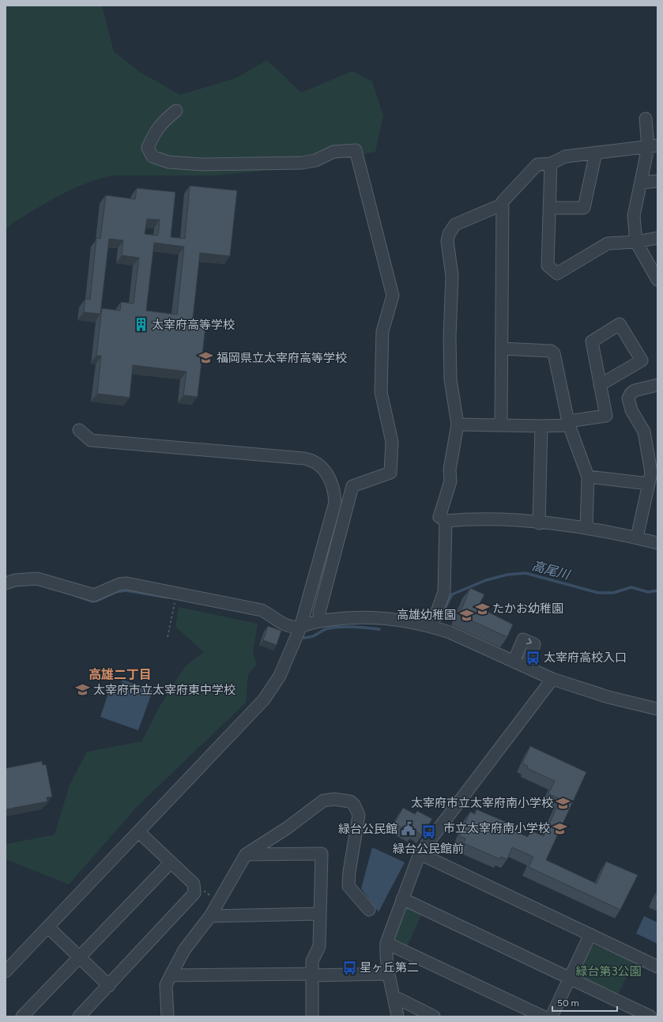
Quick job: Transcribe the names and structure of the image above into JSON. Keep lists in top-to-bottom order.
{
  "districts": ["高雄二丁目"],
  "water": ["高尾川"],
  "parks": ["緑台第3公園"],
  "places": {
    "building": ["太宰府高等学校"],
    "school or university": [
      "福岡県立太宰府高等学校",
      "たかお幼稚園",
      "高雄幼稚園",
      "太宰府市立太宰府東中学校",
      "太宰府市立太宰府南小学校",
      "市立太宰府南小学校"
    ],
    "bus stop": ["太宰府高校入口", "緑台公民館前", "星ヶ丘第二"],
    "public building": ["緑台公民館"]
  },
  "scale_bar": "50 m"
}
